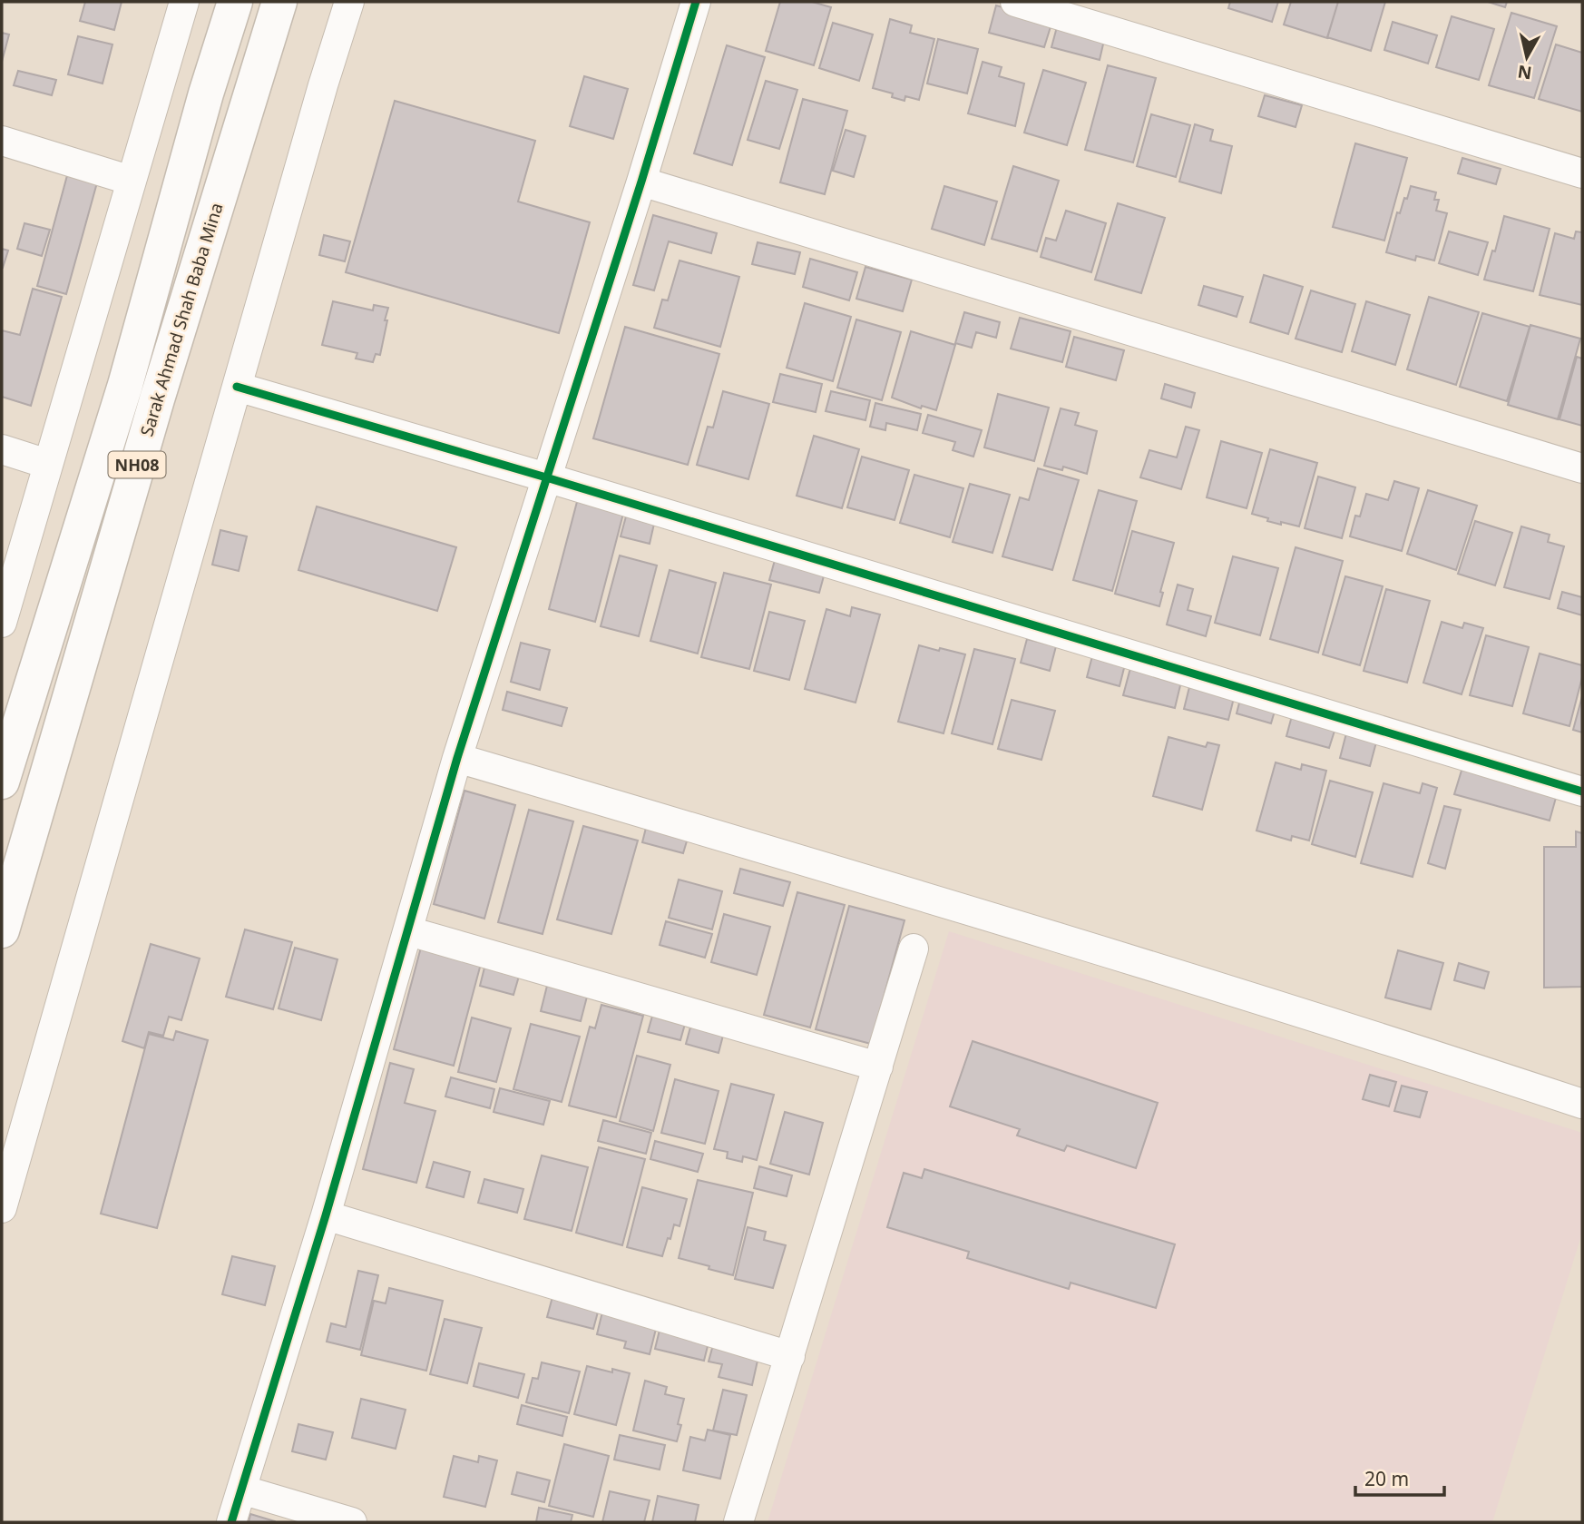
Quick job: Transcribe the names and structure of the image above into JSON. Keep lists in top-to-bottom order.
{
  "streets": {
    "highway": ["Sarak Ahmad Shah Baba Mina", "NH08"]
  },
  "scale_bar": "20 m",
  "north": "bottom"
}
